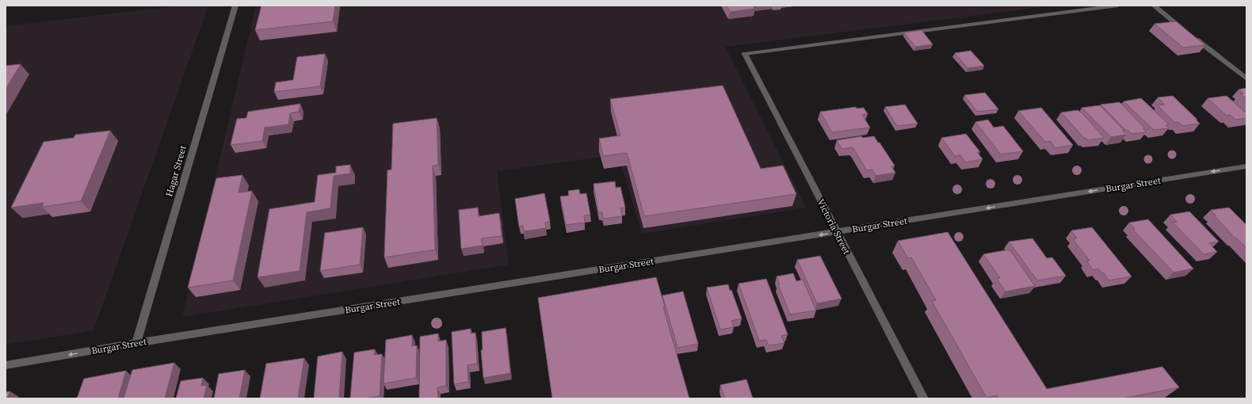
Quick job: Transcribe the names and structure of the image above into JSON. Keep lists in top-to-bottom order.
{
  "streets": {
    "street": ["Hagar Street", "Burgar Street", "Victoria Street"]
  },
  "crossings": [
    ["Hagar Street", "Burgar Street"],
    ["Burgar Street", "Victoria Street"]
  ],
  "one_way": ["Burgar Street"]
}
